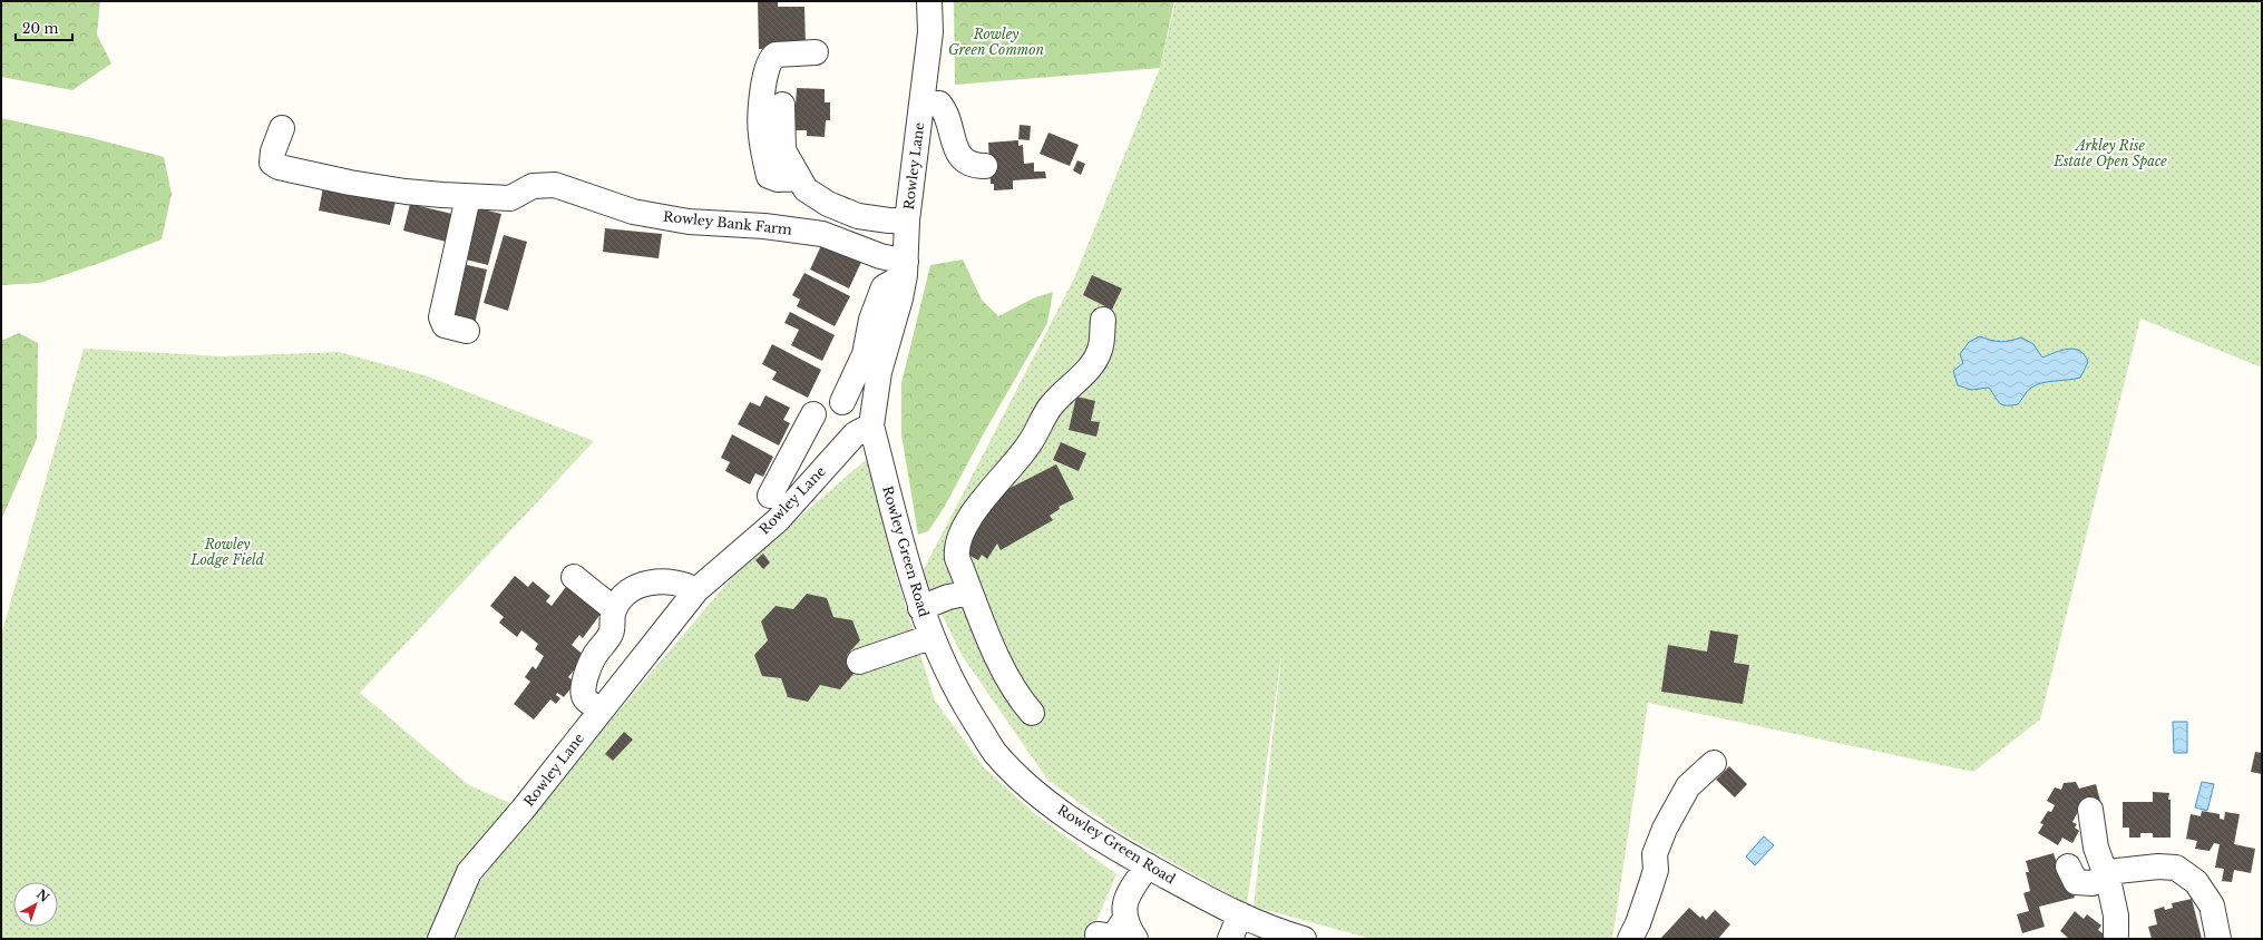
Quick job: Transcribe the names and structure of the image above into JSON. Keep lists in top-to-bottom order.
{
  "streets": {
    "street": ["Rowley Lane", "Rowley Bank Farm", "Rowley Green Road"]
  },
  "crossings": [
    ["Rowley Lane", "Rowley Bank Farm"],
    ["Rowley Lane", "Rowley Green Road"]
  ],
  "parks": ["Rowley Green Common", "Arkley Rise Estate Open Space", "Rowley Lodge Field"],
  "scale_bar": "20 m",
  "north": "top right"
}
